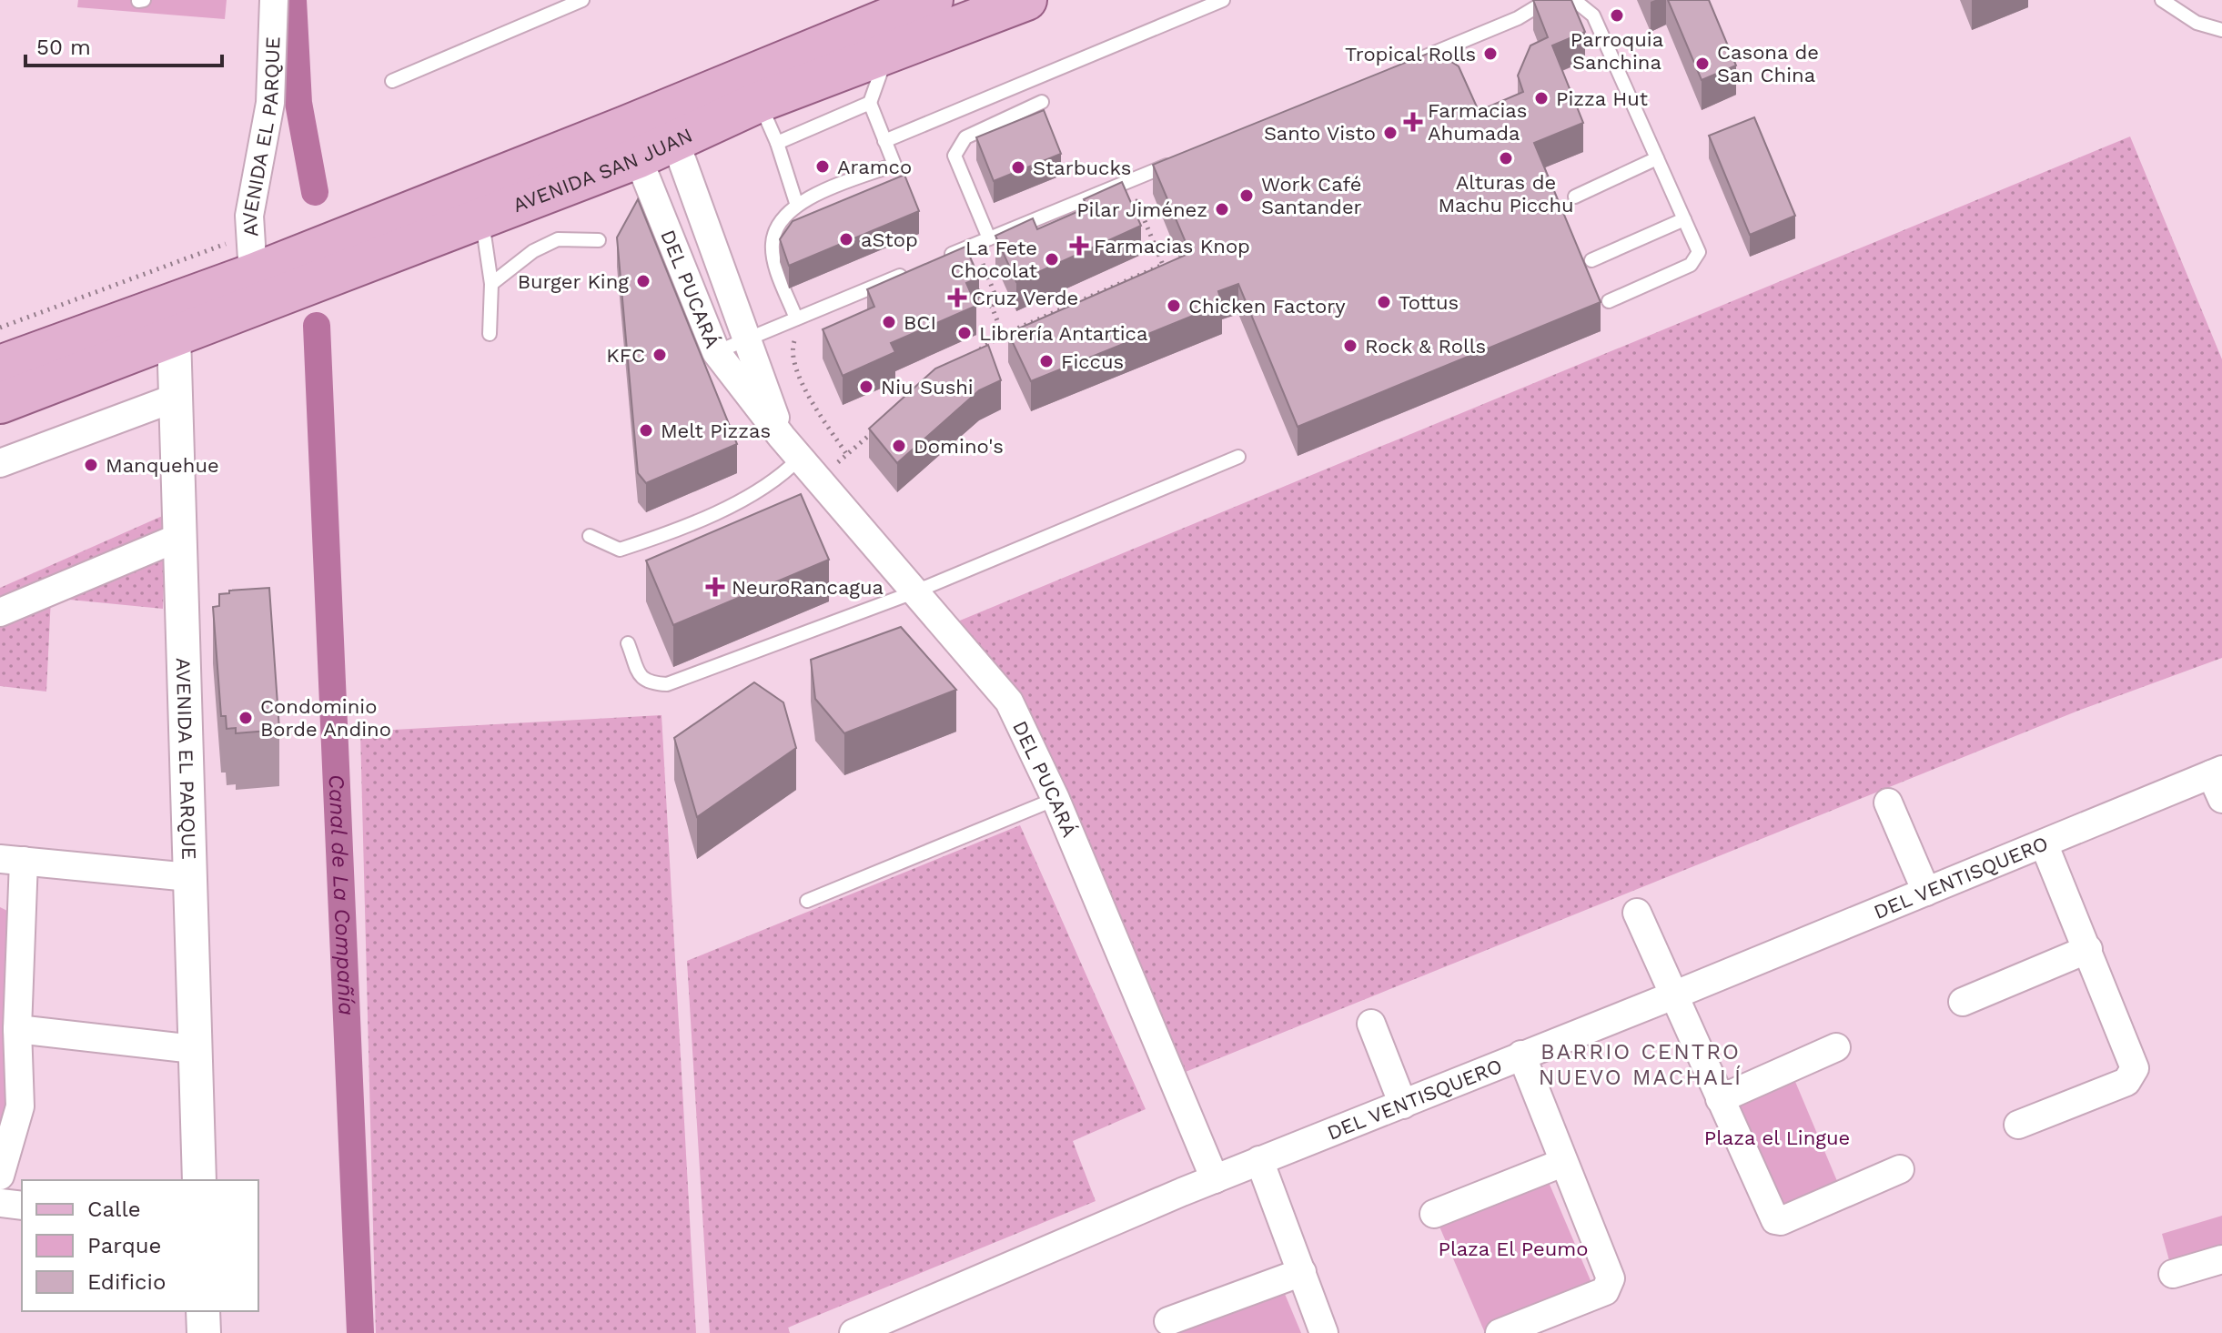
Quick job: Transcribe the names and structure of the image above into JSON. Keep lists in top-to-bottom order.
{
  "streets": {
    "main road": ["AVENIDA SAN JUAN"],
    "street": ["AVENIDA EL PARQUE", "DEL PUCARÁ", "DEL VENTISQUERO"]
  },
  "crossings": [
    ["AVENIDA EL PARQUE", "AVENIDA SAN JUAN"],
    ["AVENIDA SAN JUAN", "DEL PUCARÁ"],
    ["DEL PUCARÁ", "DEL VENTISQUERO"]
  ],
  "districts": ["BARRIO CENTRO NUEVO MACHALÍ"],
  "water": ["Canal de La Compañía"],
  "parks": ["Plaza el Lingue", "Plaza El Peumo"],
  "places": {
    "other": [
      "Parroquia Sanchina",
      "Tropical Rolls",
      "Casona de San China",
      "Pizza Hut",
      "Santo Visto",
      "Alturas de Machu Picchu",
      "Aramco",
      "Starbucks",
      "Work Café Santander",
      "Pilar Jiménez",
      "aStop",
      "La Fete Chocolat",
      "Burger King",
      "Tottus",
      "Chicken Factory",
      "BCI",
      "Librería Antartica",
      "Rock & Rolls",
      "KFC",
      "Ficcus",
      "Niu Sushi",
      "Melt Pizzas",
      "Domino's",
      "Manquehue",
      "Condominio Borde Andino"
    ],
    "health": [
      "Farmacias Ahumada",
      "Farmacias Knop",
      "Cruz Verde",
      "NeuroRancagua"
    ]
  },
  "legend": ["Calle", "Parque", "Edificio"],
  "scale_bar": "50 m"
}
